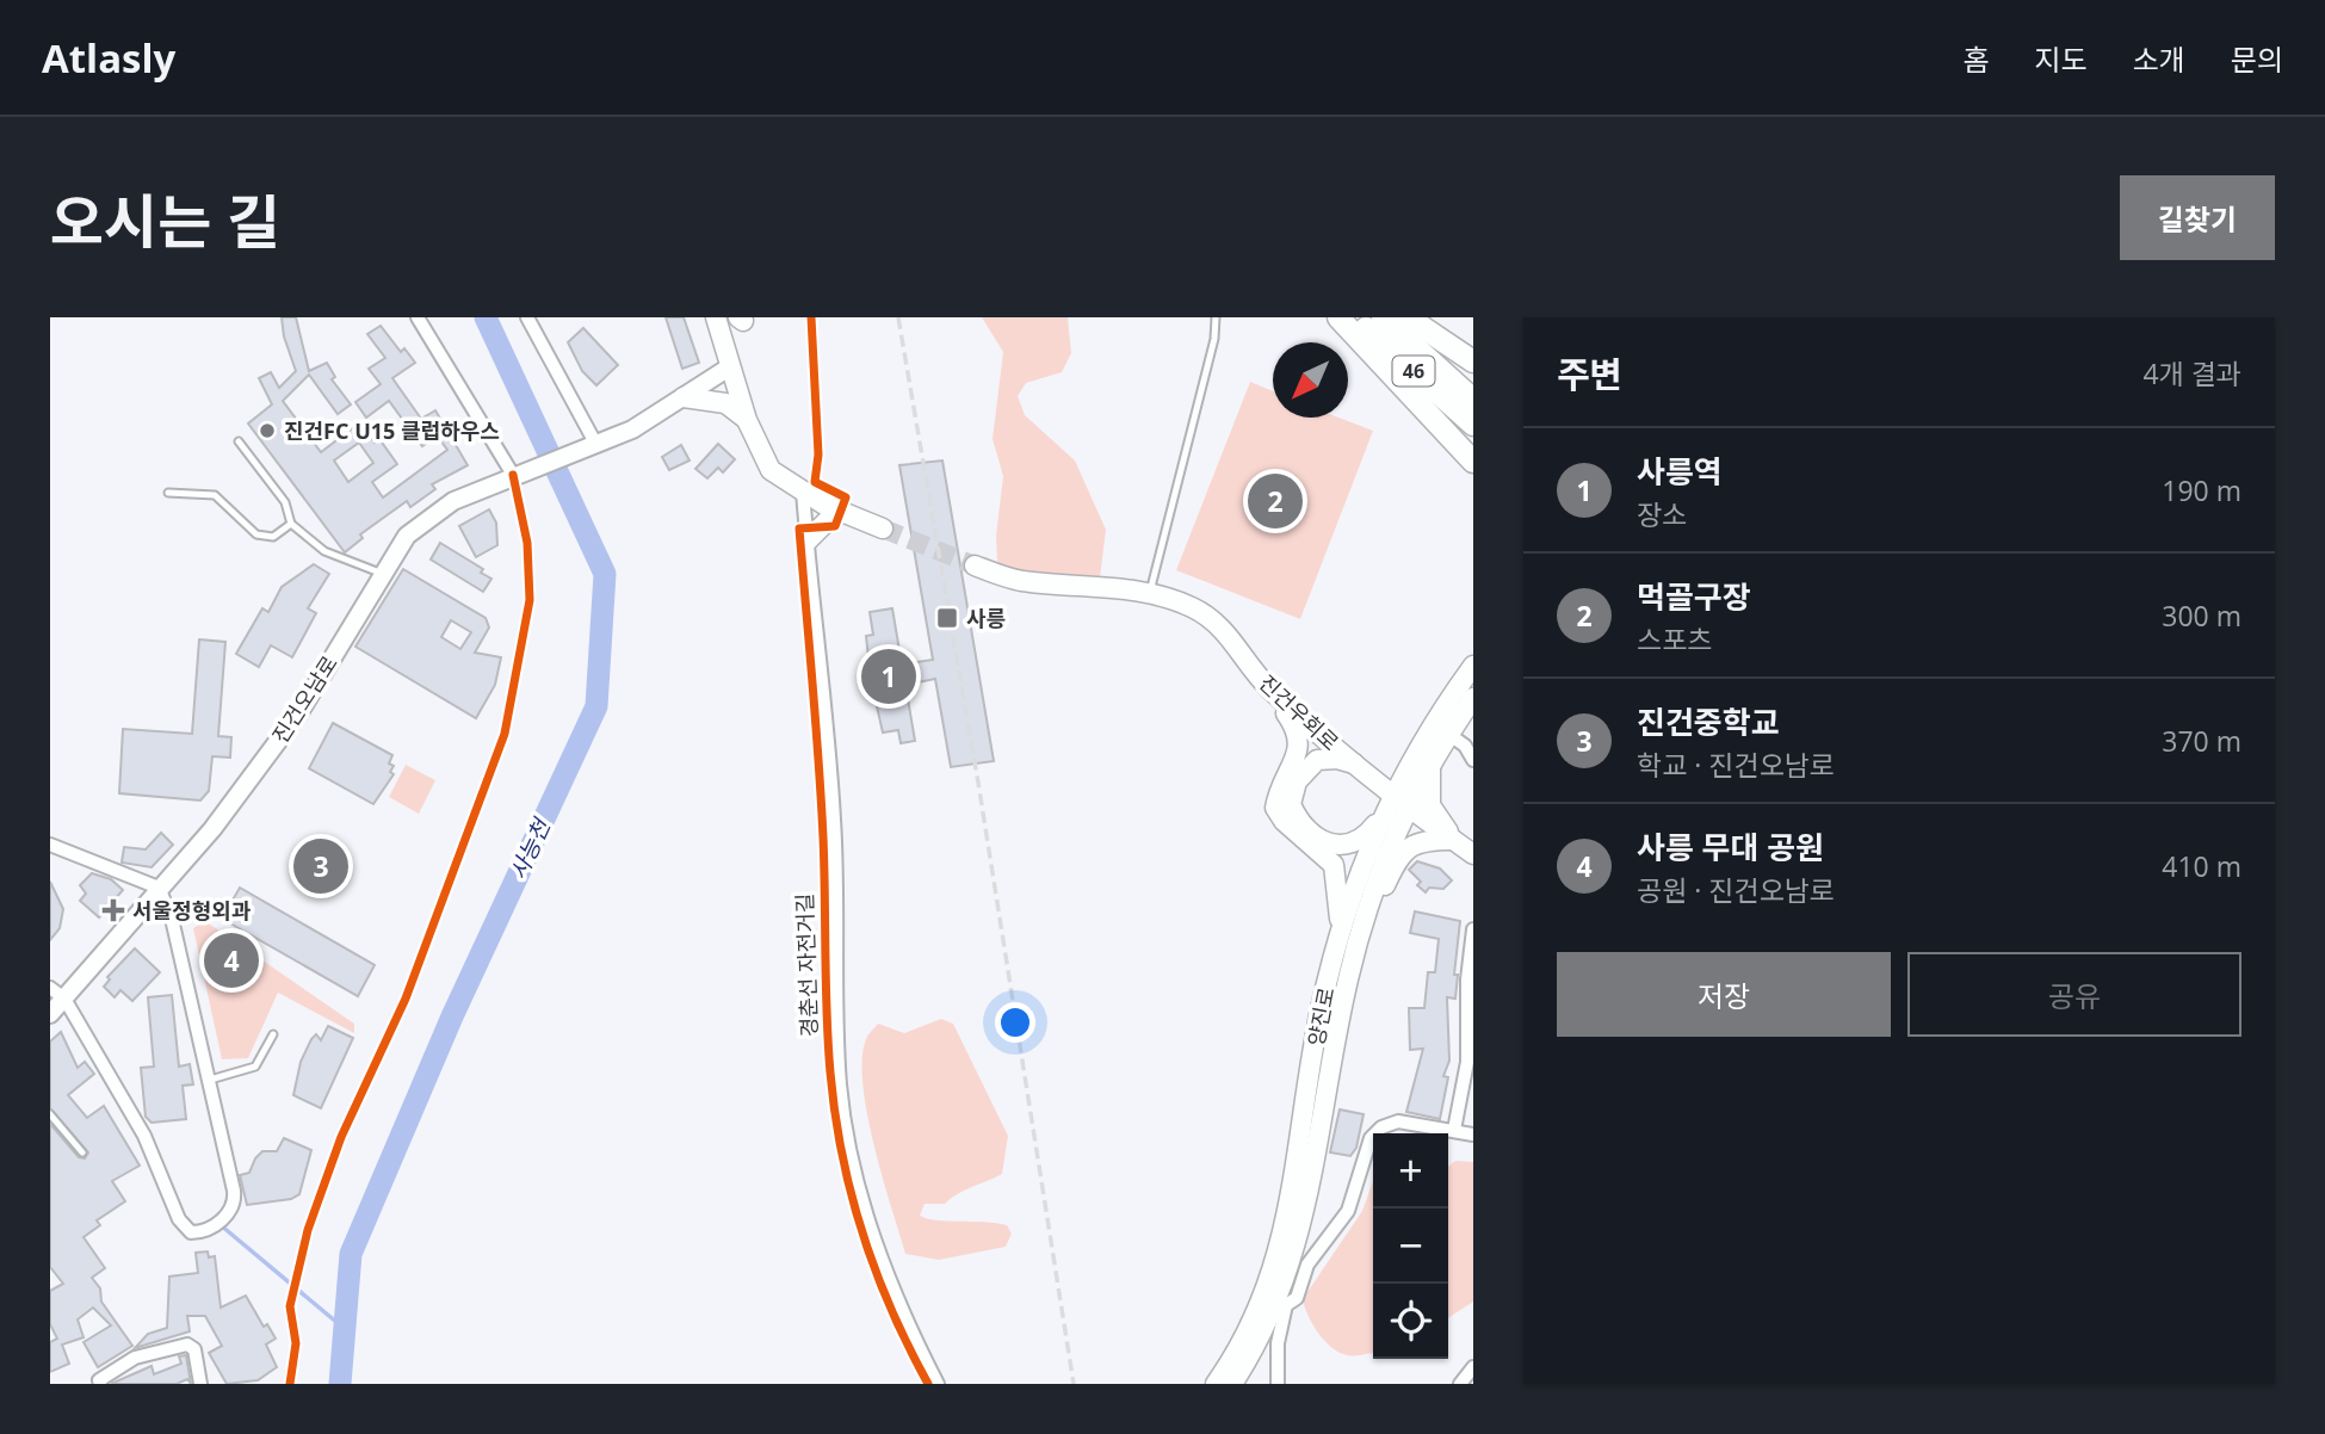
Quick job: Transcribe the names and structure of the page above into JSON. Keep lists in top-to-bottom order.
{
  "streets": {
    "highway": ["46"],
    "main road": ["진건우회로", "양진로"],
    "street": ["진건오남로"],
    "cycle path": ["경춘선 자전거길"]
  },
  "crossings": [
    ["진건우회로", "양진로"]
  ],
  "water": ["사능천"],
  "places": {
    "other": ["진건FC U15 클럽하우스"],
    "transit": ["사릉"],
    "health": ["서울정형외과"]
  },
  "north": "bottom left",
  "page": {
    "header": "Atlasly",
    "nav": [
      "홈",
      "지도",
      "소개",
      "문의"
    ],
    "title": "오시는 길",
    "buttons": [
      "길찾기",
      ["저장", "공유"]
    ],
    "heading": ["주변", "4개 결과"],
    "list": [
      {
        "mark": "1",
        "name": "사릉역",
        "note": "장소",
        "value": "190 m"
      },
      {
        "mark": "2",
        "name": "먹골구장",
        "note": "스포츠",
        "value": "300 m"
      },
      {
        "mark": "3",
        "name": "진건중학교",
        "note": "학교 · 진건오남로",
        "value": "370 m"
      },
      {
        "mark": "4",
        "name": "사릉 무대 공원",
        "note": "공원 · 진건오남로",
        "value": "410 m"
      }
    ],
    "pins": [
      "2",
      "1",
      "3",
      "4"
    ],
    "map_buttons": ["+", "−"]
  }
}
